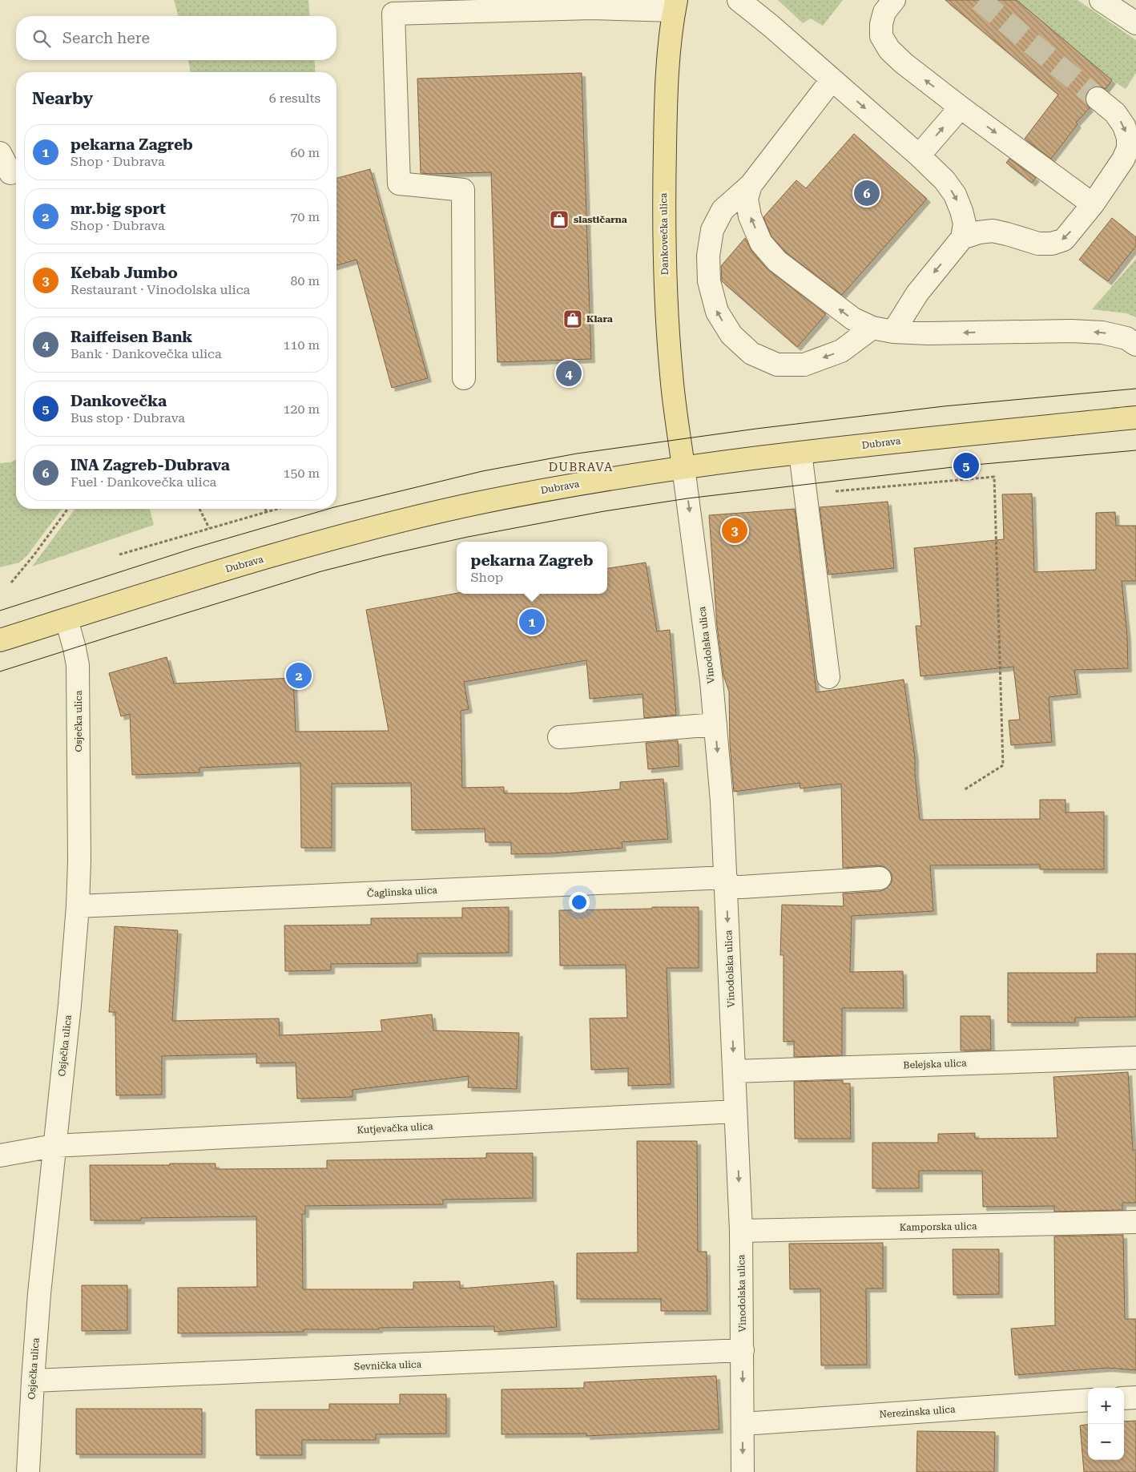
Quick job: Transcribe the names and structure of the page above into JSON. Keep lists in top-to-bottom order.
{
  "streets": {
    "main road": ["Dankovečka ulica", "Dubrava"],
    "street": [
      "Vinodolska ulica",
      "Osječka ulica",
      "Čaglinska ulica",
      "Belejska ulica",
      "Kutjevačka ulica",
      "Kamporska ulica",
      "Sevnička ulica",
      "Nerezinska ulica"
    ]
  },
  "crossings": [
    ["Dankovečka ulica", "Dubrava"],
    ["Dankovečka ulica", "Vinodolska ulica"],
    ["Dubrava", "Vinodolska ulica"],
    ["Dubrava", "Osječka ulica"],
    ["Vinodolska ulica", "Čaglinska ulica"],
    ["Vinodolska ulica", "Belejska ulica"],
    ["Vinodolska ulica", "Kutjevačka ulica"],
    ["Vinodolska ulica", "Kamporska ulica"],
    ["Vinodolska ulica", "Sevnička ulica"],
    ["Vinodolska ulica", "Nerezinska ulica"],
    ["Osječka ulica", "Čaglinska ulica"],
    ["Osječka ulica", "Kutjevačka ulica"],
    ["Osječka ulica", "Sevnička ulica"]
  ],
  "one_way": ["Vinodolska ulica"],
  "districts": ["DUBRAVA"],
  "places": {
    "shop": ["slastičarna", "Klara"]
  },
  "page": {
    "search": "Search here",
    "heading": ["Nearby", "6 results"],
    "list": [
      {
        "mark": "1",
        "name": "pekarna Zagreb",
        "note": "Shop · Dubrava",
        "value": "60 m"
      },
      {
        "mark": "2",
        "name": "mr.big sport",
        "note": "Shop · Dubrava",
        "value": "70 m"
      },
      {
        "mark": "3",
        "name": "Kebab Jumbo",
        "note": "Restaurant · Vinodolska ulica",
        "value": "80 m"
      },
      {
        "mark": "4",
        "name": "Raiffeisen Bank",
        "note": "Bank · Dankovečka ulica",
        "value": "110 m"
      },
      {
        "mark": "5",
        "name": "Dankovečka",
        "note": "Bus stop · Dubrava",
        "value": "120 m"
      },
      {
        "mark": "6",
        "name": "INA Zagreb-Dubrava",
        "note": "Fuel · Dankovečka ulica",
        "value": "150 m"
      }
    ],
    "pins": [
      "6",
      "4",
      "5",
      "3",
      "1",
      "2"
    ],
    "popup": ["pekarna Zagreb", "Shop"],
    "map_buttons": ["+", "−"]
  }
}
